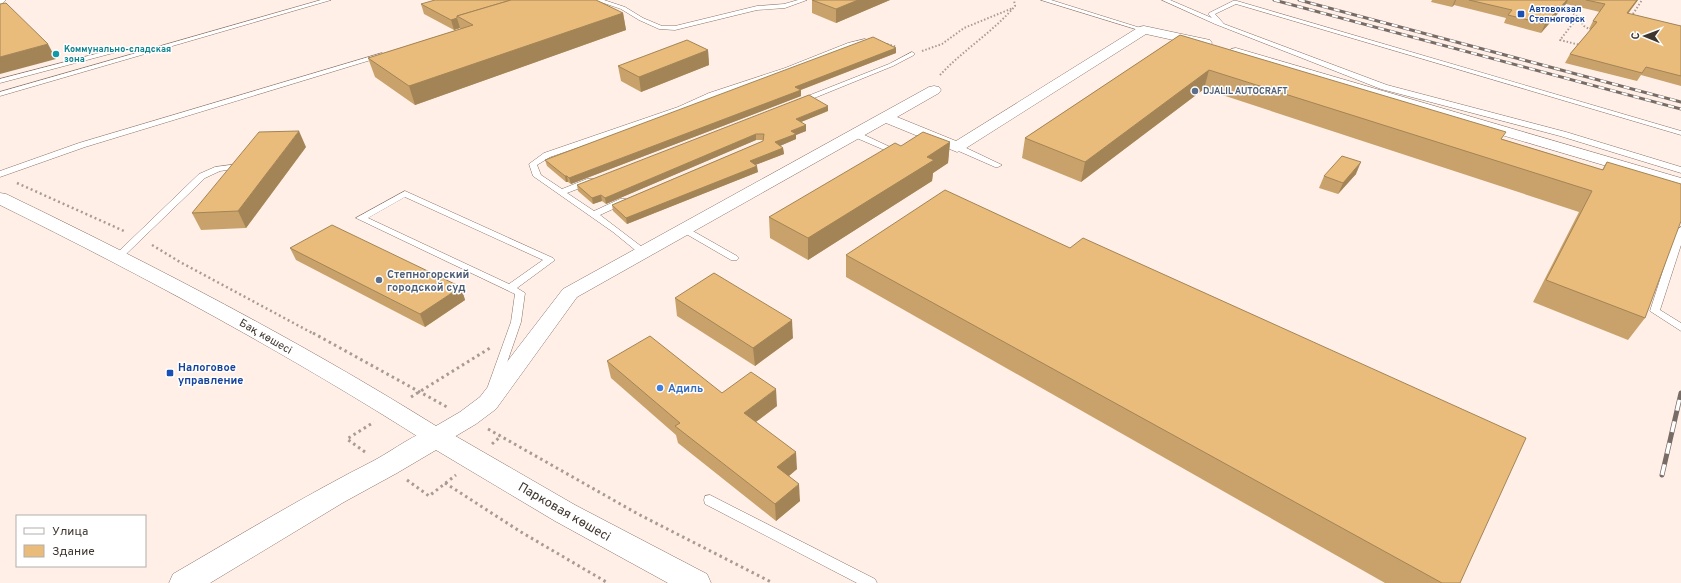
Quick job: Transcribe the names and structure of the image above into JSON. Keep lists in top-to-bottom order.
{
  "streets": {
    "street": ["Бақ көшесі", "Парковая көшесі"]
  },
  "crossings": [
    ["Бақ көшесі", "Парковая көшесі"]
  ],
  "places": {
    "transit": ["Автовокзал Степногорск", "Налоговое управление"],
    "other": [
      "Коммунально-сладская зона",
      "DJALIL AUTOCRAFT",
      "Степногорский городской суд",
      "Адиль"
    ]
  },
  "legend": ["Улица", "Здание"],
  "north": "left"
}
